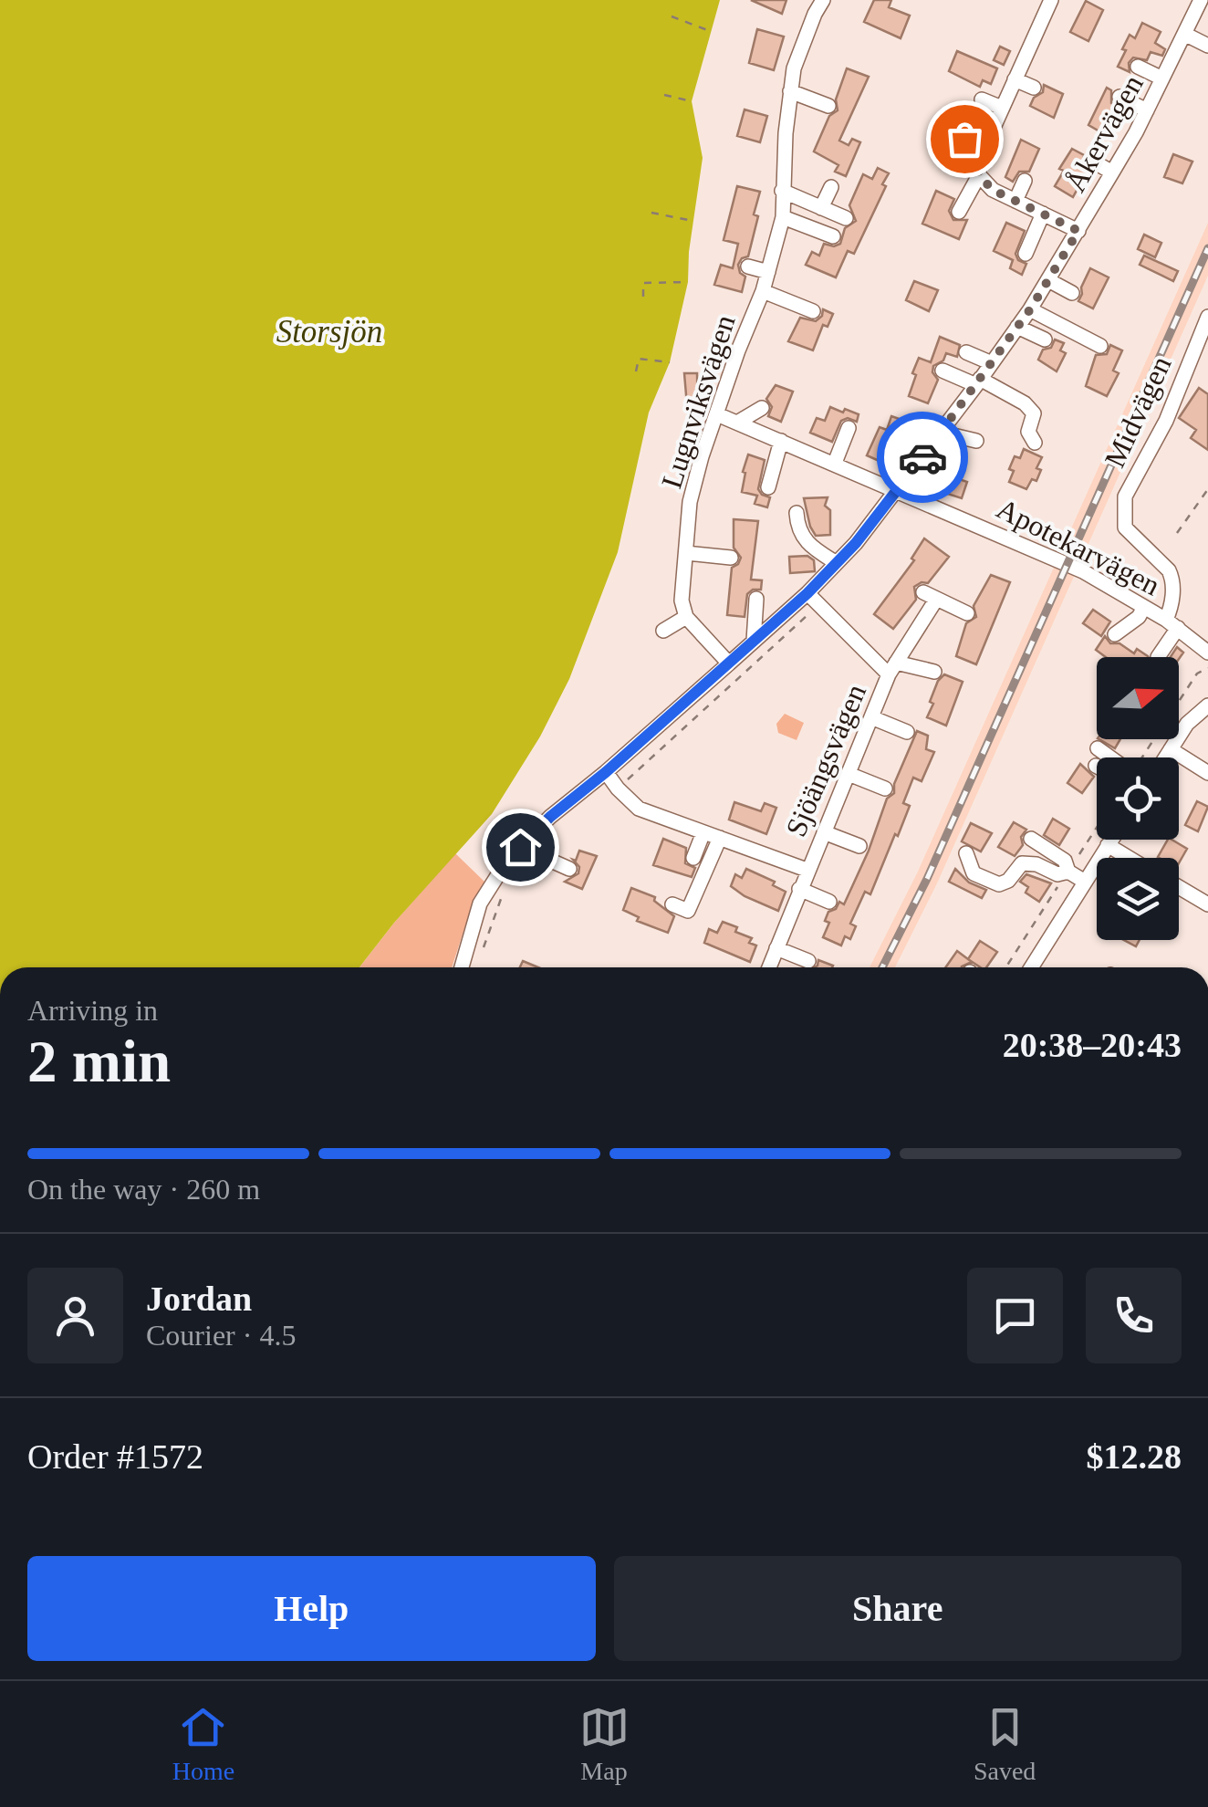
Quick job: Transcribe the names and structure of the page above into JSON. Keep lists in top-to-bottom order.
{
  "streets": {
    "street": [
      "Åkervägen",
      "Lugnviksvägen",
      "Midvägen",
      "Apotekarvägen",
      "Sjöängsvägen"
    ]
  },
  "crossings": [
    ["Åkervägen", "Apotekarvägen"],
    ["Åkervägen", "Sjöängsvägen"],
    ["Lugnviksvägen", "Apotekarvägen"],
    ["Midvägen", "Apotekarvägen"]
  ],
  "water": ["Storsjön"],
  "north": "right",
  "page": {
    "heading": ["2 min", "Arriving in", "20:38–20:43"],
    "panel": [
      "Jordan",
      "Courier · 4.5",
      "Order #1572",
      "$12.28"
    ],
    "bar": "On the way · 260 m",
    "buttons": ["Help", "Share"],
    "tabs": ["Home", "Map", "Saved"]
  }
}
